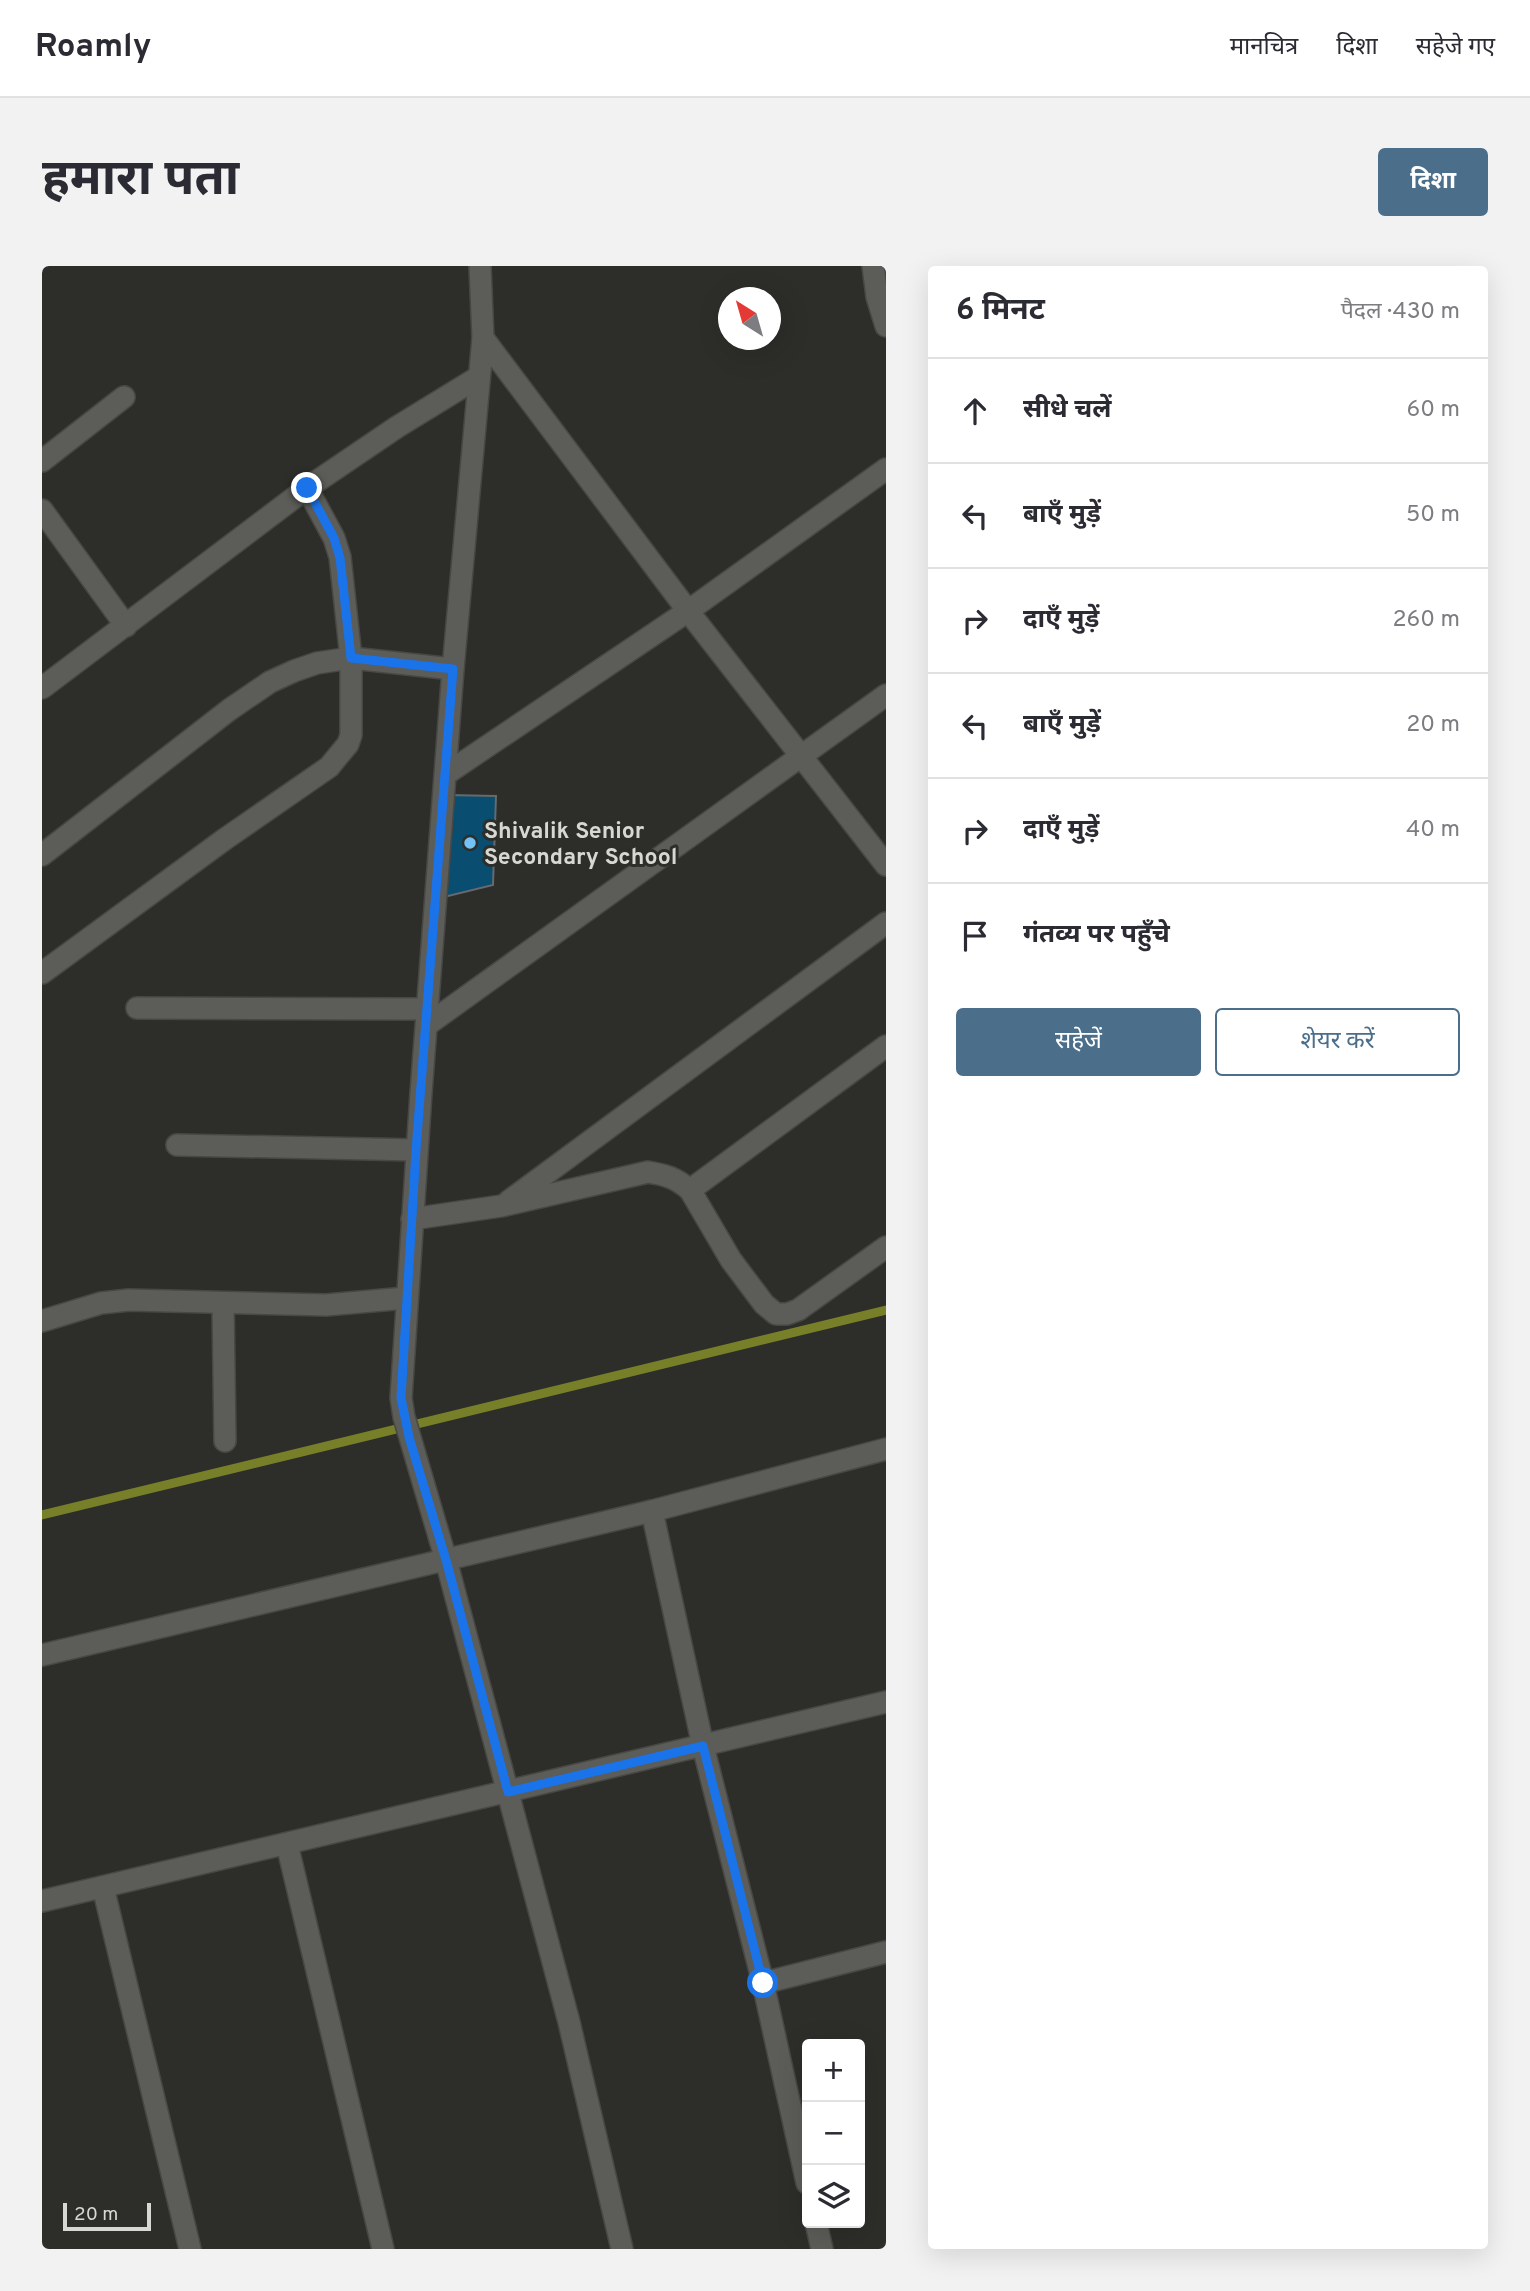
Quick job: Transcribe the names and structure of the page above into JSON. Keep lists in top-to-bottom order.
{
  "places": ["Shivalik Senior Secondary School"],
  "scale_bar": "20 m",
  "north": "top left",
  "page": {
    "header": "Roamly",
    "nav": ["मानचित्र", "दिशा", "सहेजे गए"],
    "buttons": [
      "दिशा",
      ["सहेजें", "शेयर करें"]
    ],
    "title": "हमारा पता",
    "heading": ["6 मिनट", "पैदल · 430 m"],
    "list": [
      ["सीधे चलें", "60 m"],
      ["बाएँ मुड़ें", "50 m"],
      ["दाएँ मुड़ें", "260 m"],
      ["बाएँ मुड़ें", "20 m"],
      ["दाएँ मुड़ें", "40 m"],
      "गंतव्य पर पहुँचे"
    ],
    "map_buttons": ["+", "−"],
    "scale": "20 m"
  }
}
